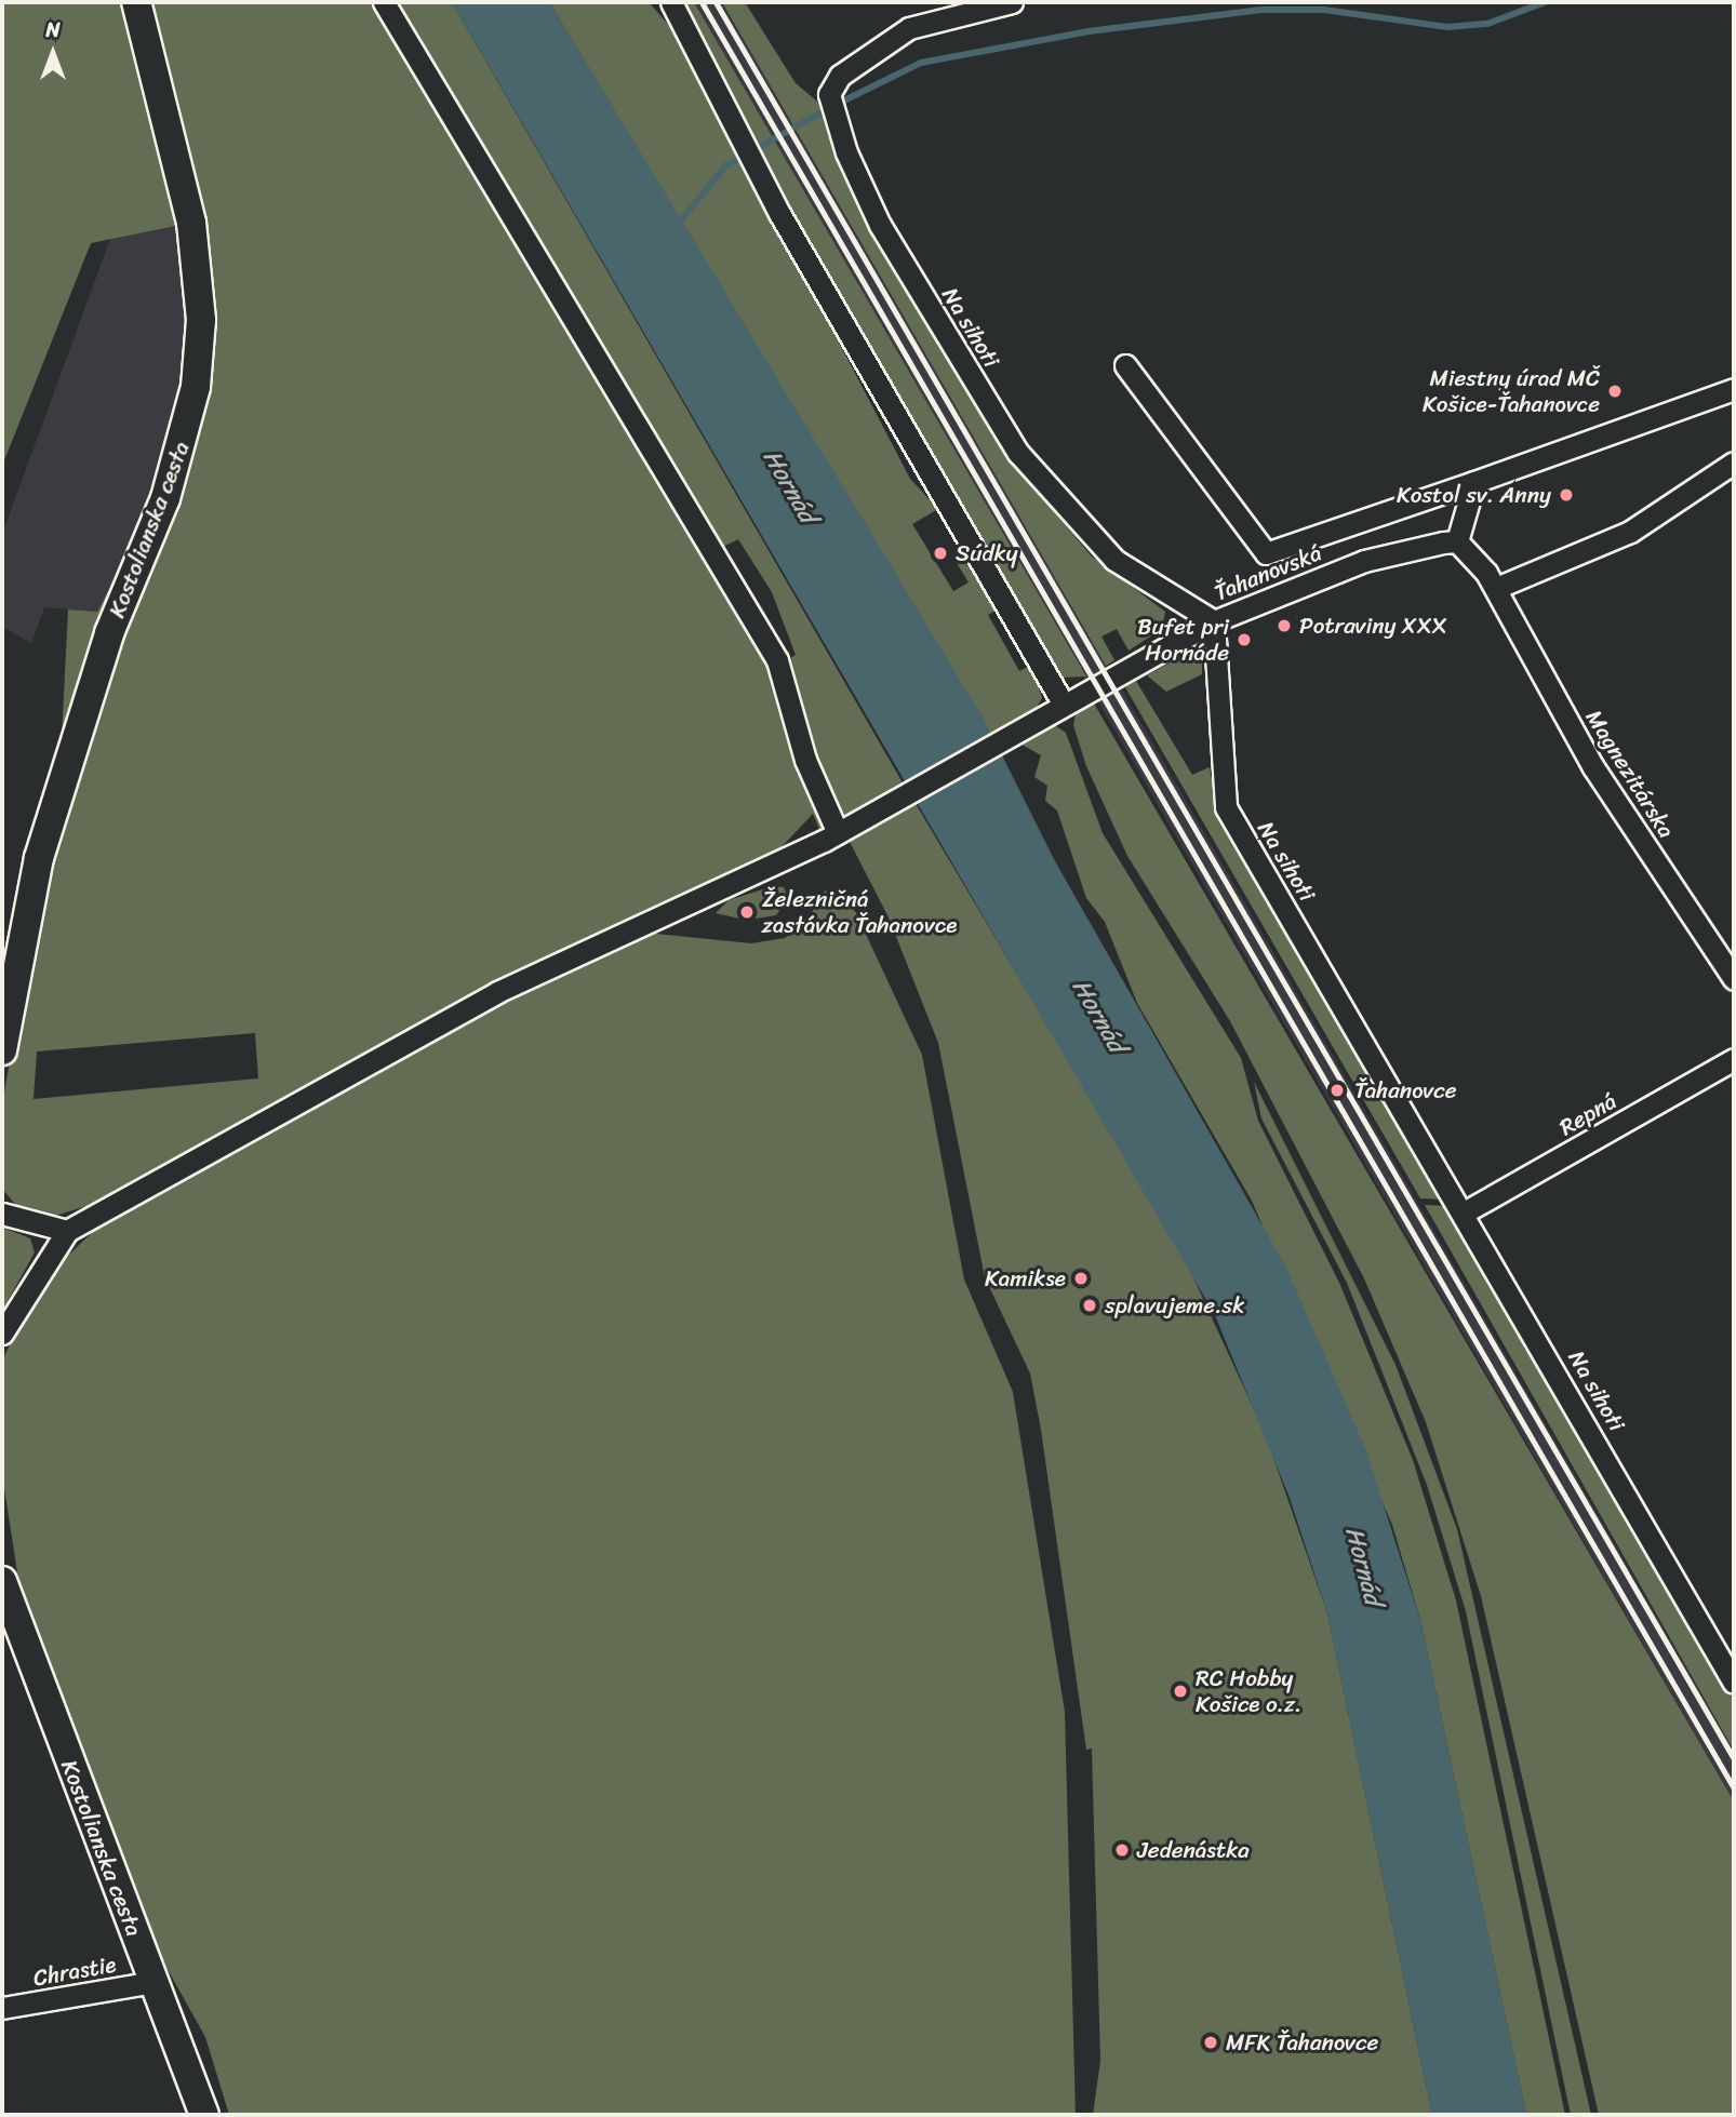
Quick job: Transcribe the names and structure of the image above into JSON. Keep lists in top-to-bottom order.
{
  "streets": {
    "street": [
      "Na sihoti",
      "Kostolianska cesta",
      "Ťahanovská",
      "Magnezitárska",
      "Repná",
      "Chrastie"
    ]
  },
  "crossings": [
    ["Na sihoti", "Ťahanovská"],
    ["Na sihoti", "Repná"],
    ["Kostolianska cesta", "Chrastie"]
  ],
  "water": ["Hornád"],
  "places": [
    "Miestny úrad MČ Košice-Ťahanovce",
    "Kostol sv. Anny",
    "Súdky",
    "Potraviny XXX",
    "Bufet pri Hornáde",
    "Železničná zastávka Ťahanovce",
    "Ťahanovce",
    "Kamikse",
    "splavujeme.sk",
    "RC Hobby Košice o.z.",
    "Jedenástka",
    "MFK Ťahanovce"
  ],
  "north": "top"
}
